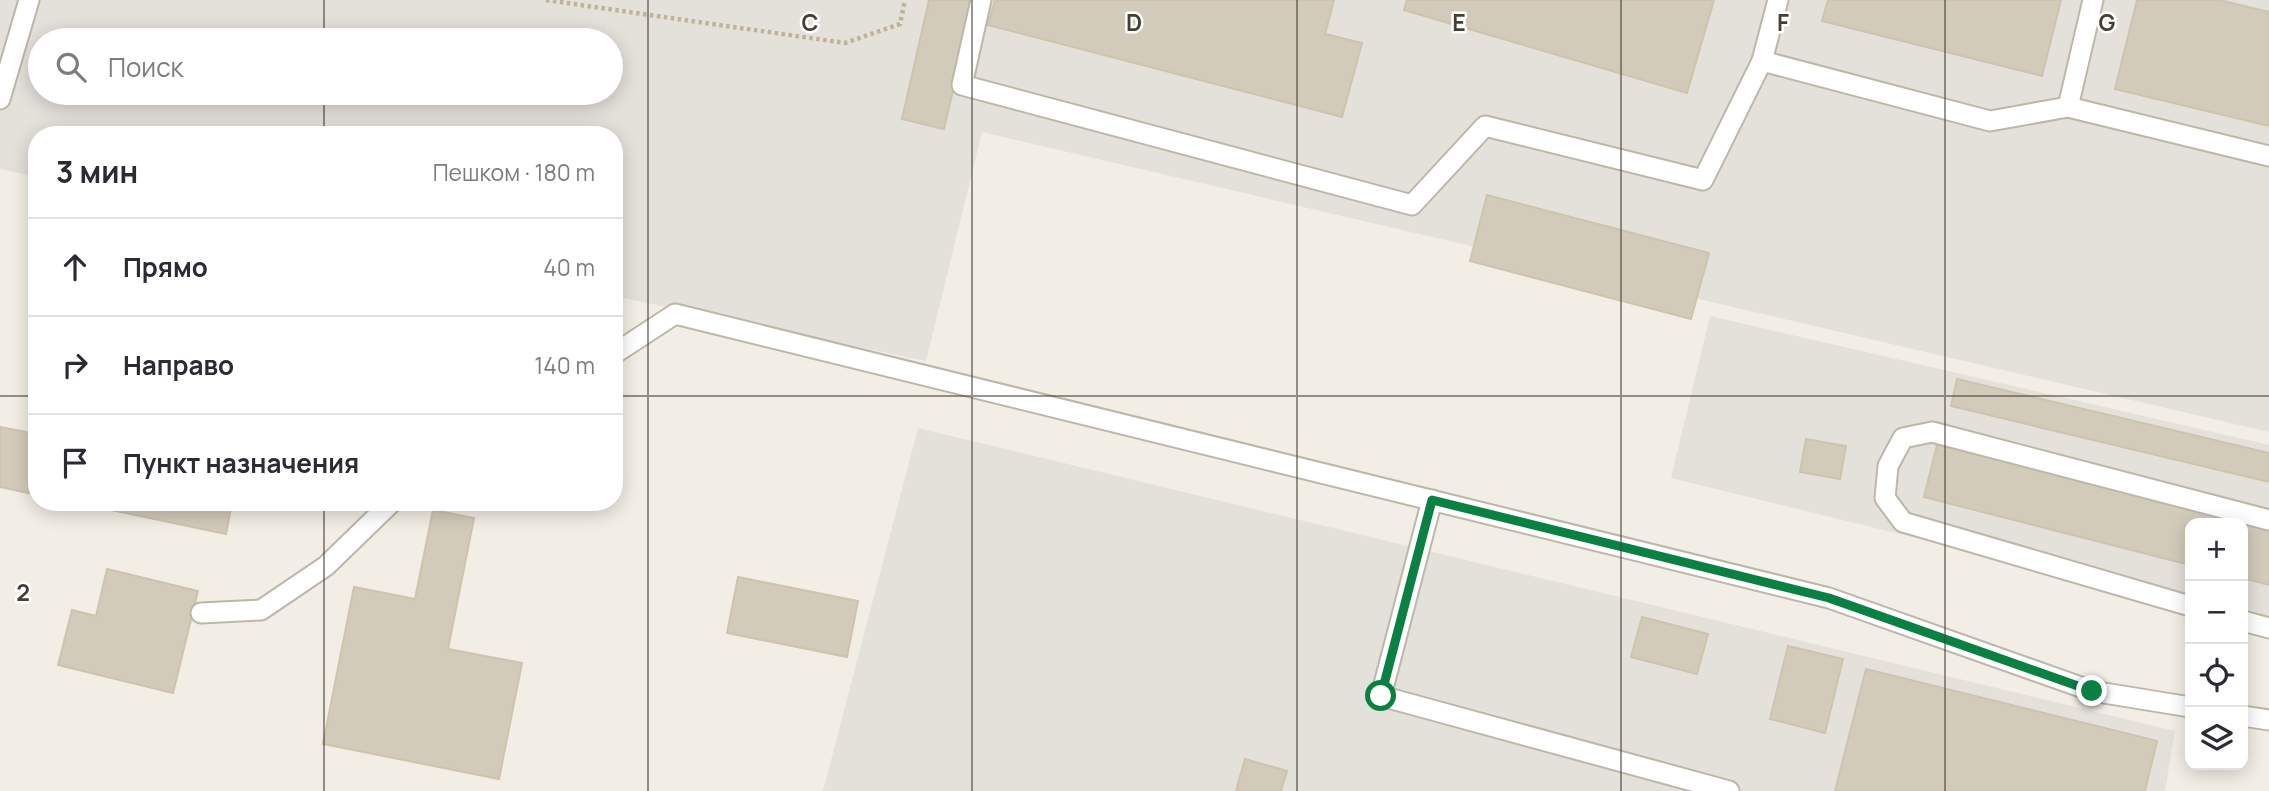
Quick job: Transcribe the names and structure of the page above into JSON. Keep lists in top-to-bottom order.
{
  "page": {
    "search": "Поиск",
    "heading": ["3 мин", "Пешком · 180 m"],
    "list": [
      ["Прямо", "40 m"],
      ["Направо", "140 m"],
      "Пункт назначения"
    ],
    "map_buttons": ["+", "−"]
  },
  "grid": {
    "columns": [
      "C",
      "D",
      "E",
      "F",
      "G"
    ],
    "rows": ["2"]
  }
}
